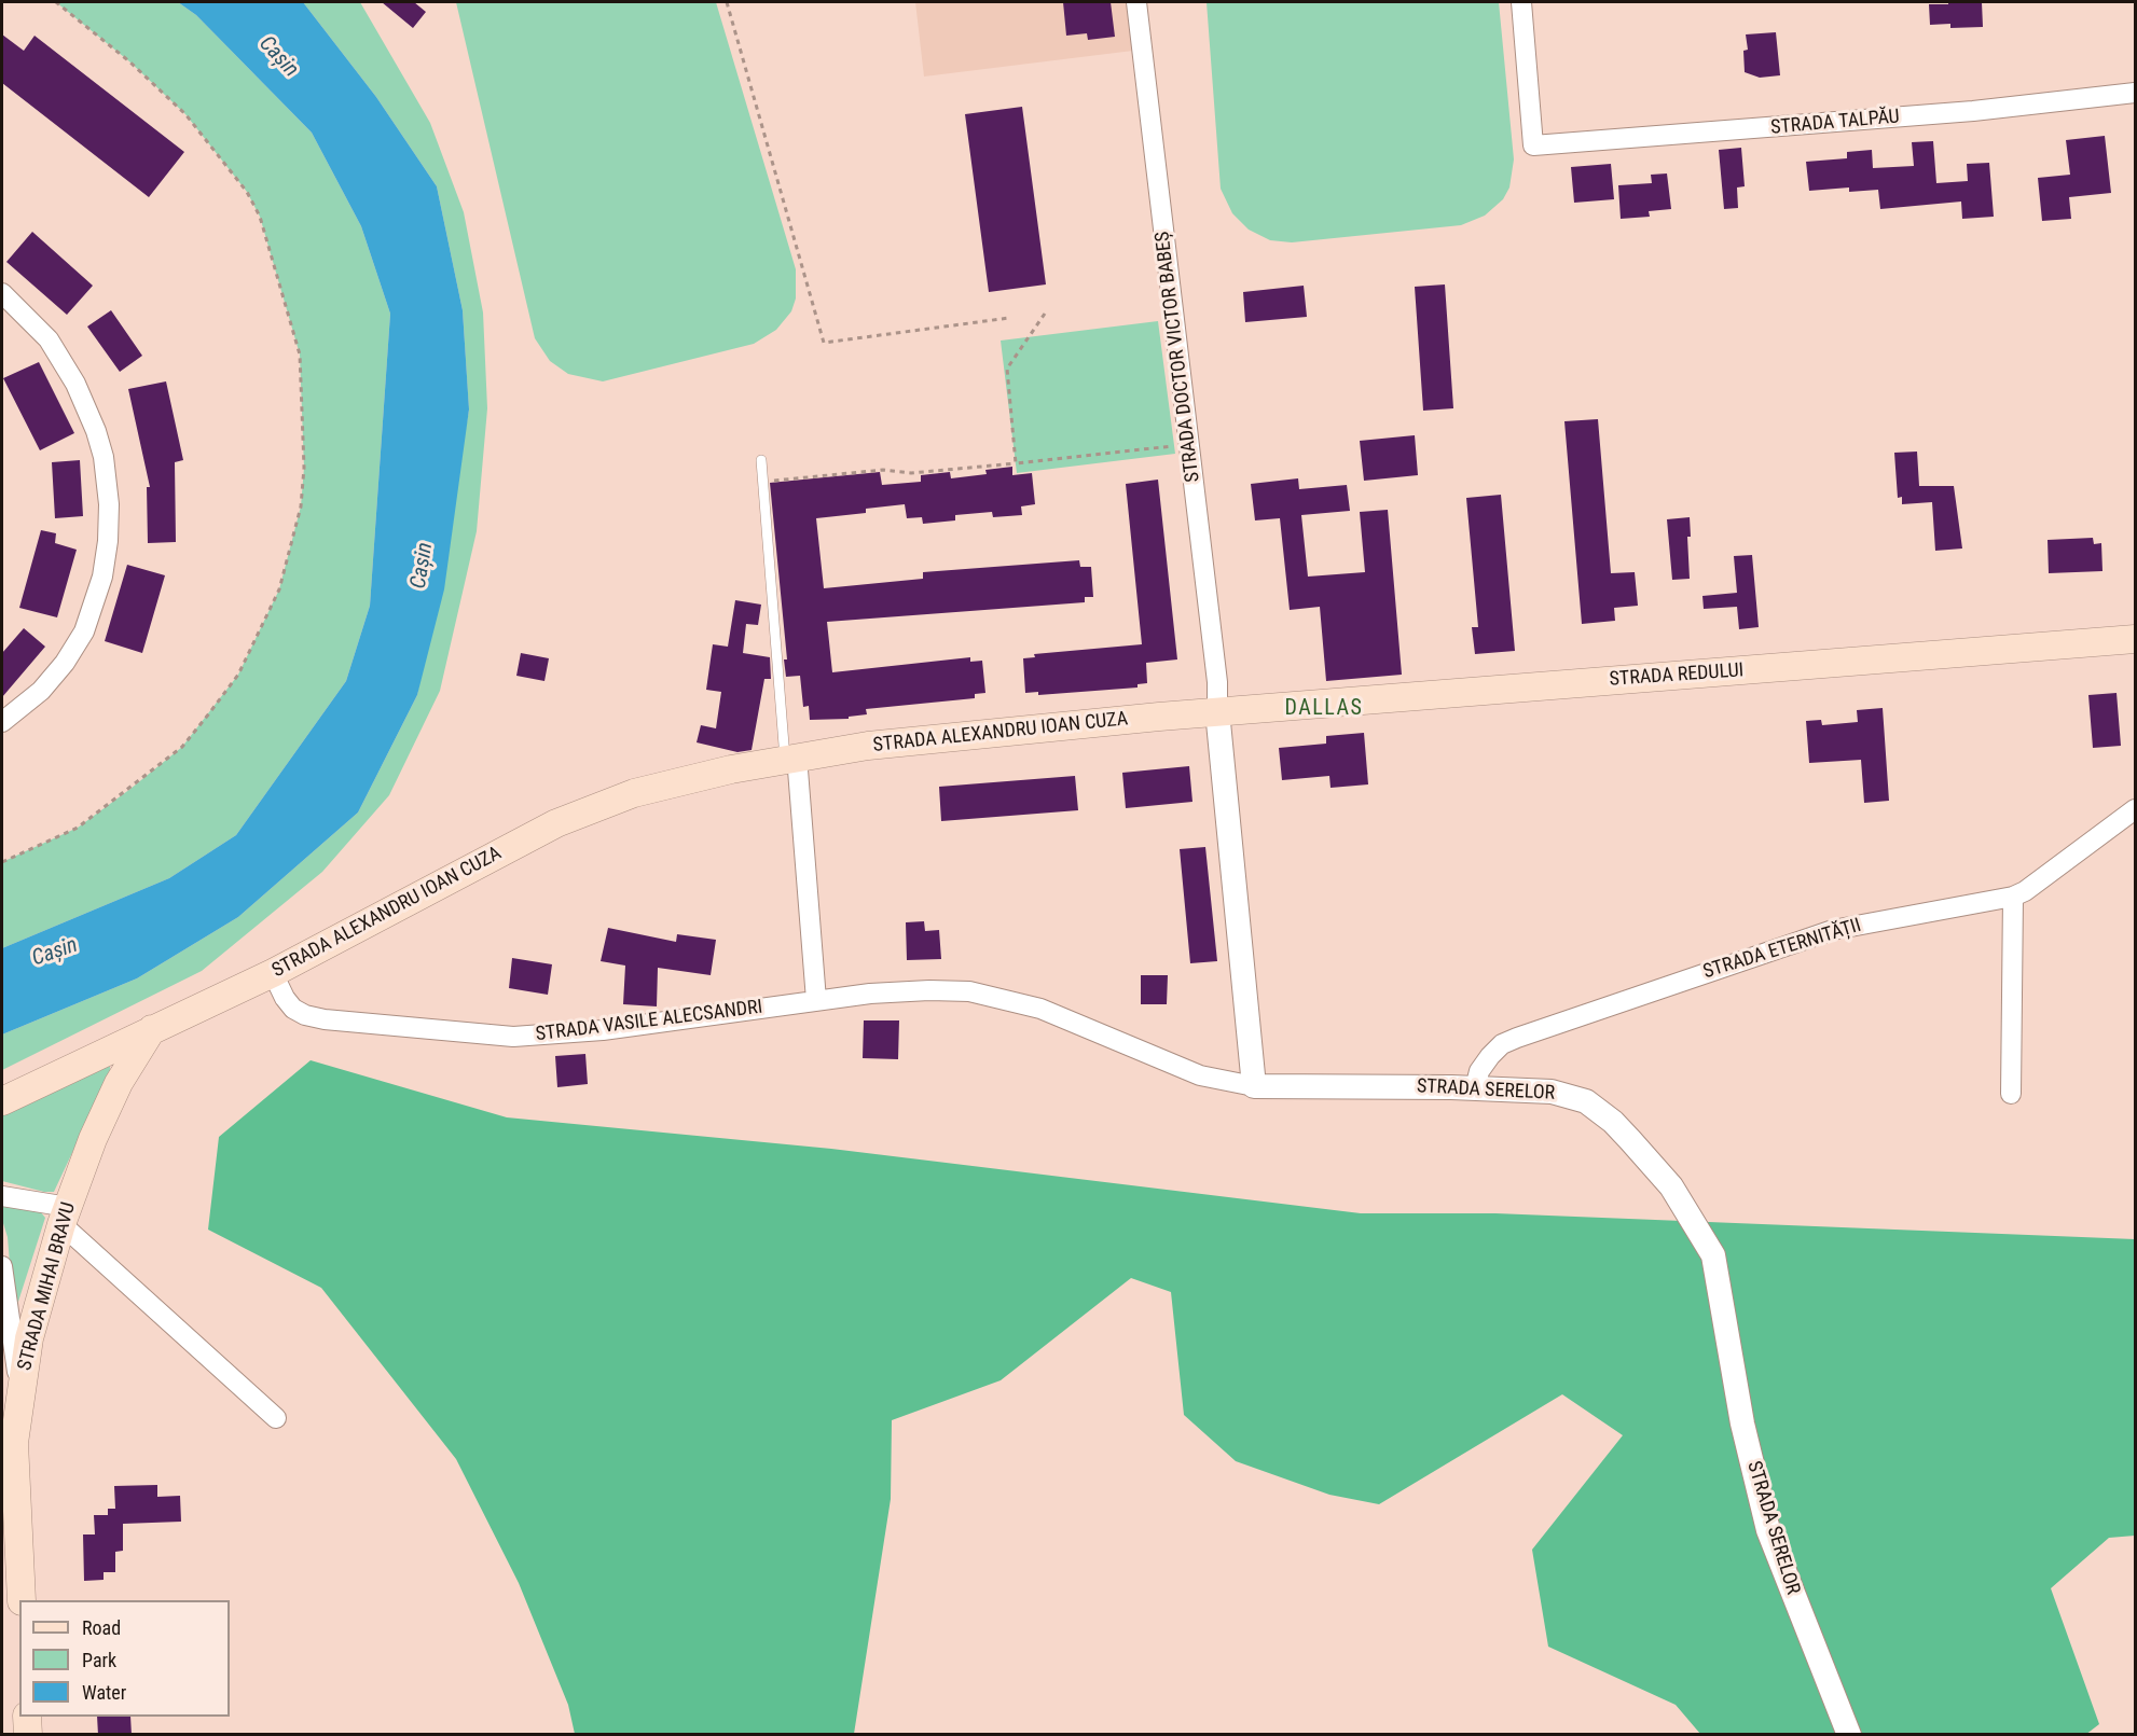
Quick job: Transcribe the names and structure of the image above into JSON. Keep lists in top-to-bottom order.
{
  "streets": {
    "main road": ["STRADA REDULUI", "STRADA ALEXANDRU IOAN CUZA", "STRADA MIHAI BRAVU"],
    "street": [
      "STRADA TALPĂU",
      "STRADA DOCTOR VICTOR BABEȘ",
      "STRADA ETERNITĂȚII",
      "STRADA VASILE ALECSANDRI",
      "STRADA SERELOR"
    ]
  },
  "crossings": [
    ["STRADA DOCTOR VICTOR BABEȘ", "STRADA REDULUI"],
    ["STRADA DOCTOR VICTOR BABEȘ", "STRADA ALEXANDRU IOAN CUZA"],
    ["STRADA REDULUI", "STRADA ALEXANDRU IOAN CUZA"],
    ["STRADA ALEXANDRU IOAN CUZA", "STRADA VASILE ALECSANDRI"],
    ["STRADA ALEXANDRU IOAN CUZA", "STRADA MIHAI BRAVU"],
    ["STRADA ETERNITĂȚII", "STRADA SERELOR"],
    ["STRADA VASILE ALECSANDRI", "STRADA SERELOR"]
  ],
  "districts": ["DALLAS"],
  "water": ["Cașin"],
  "legend": ["Road", "Park", "Water"]
}
